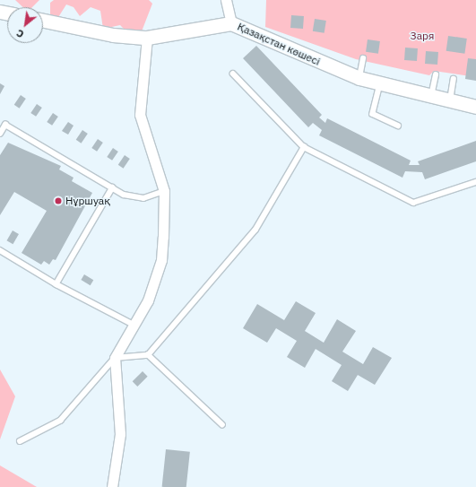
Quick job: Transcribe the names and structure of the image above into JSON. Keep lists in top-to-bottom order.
{
  "streets": {
    "street": ["Қазақстан көшесі"]
  },
  "parks": ["Заря"],
  "places": ["Нұршуақ"],
  "north": "bottom left"
}
